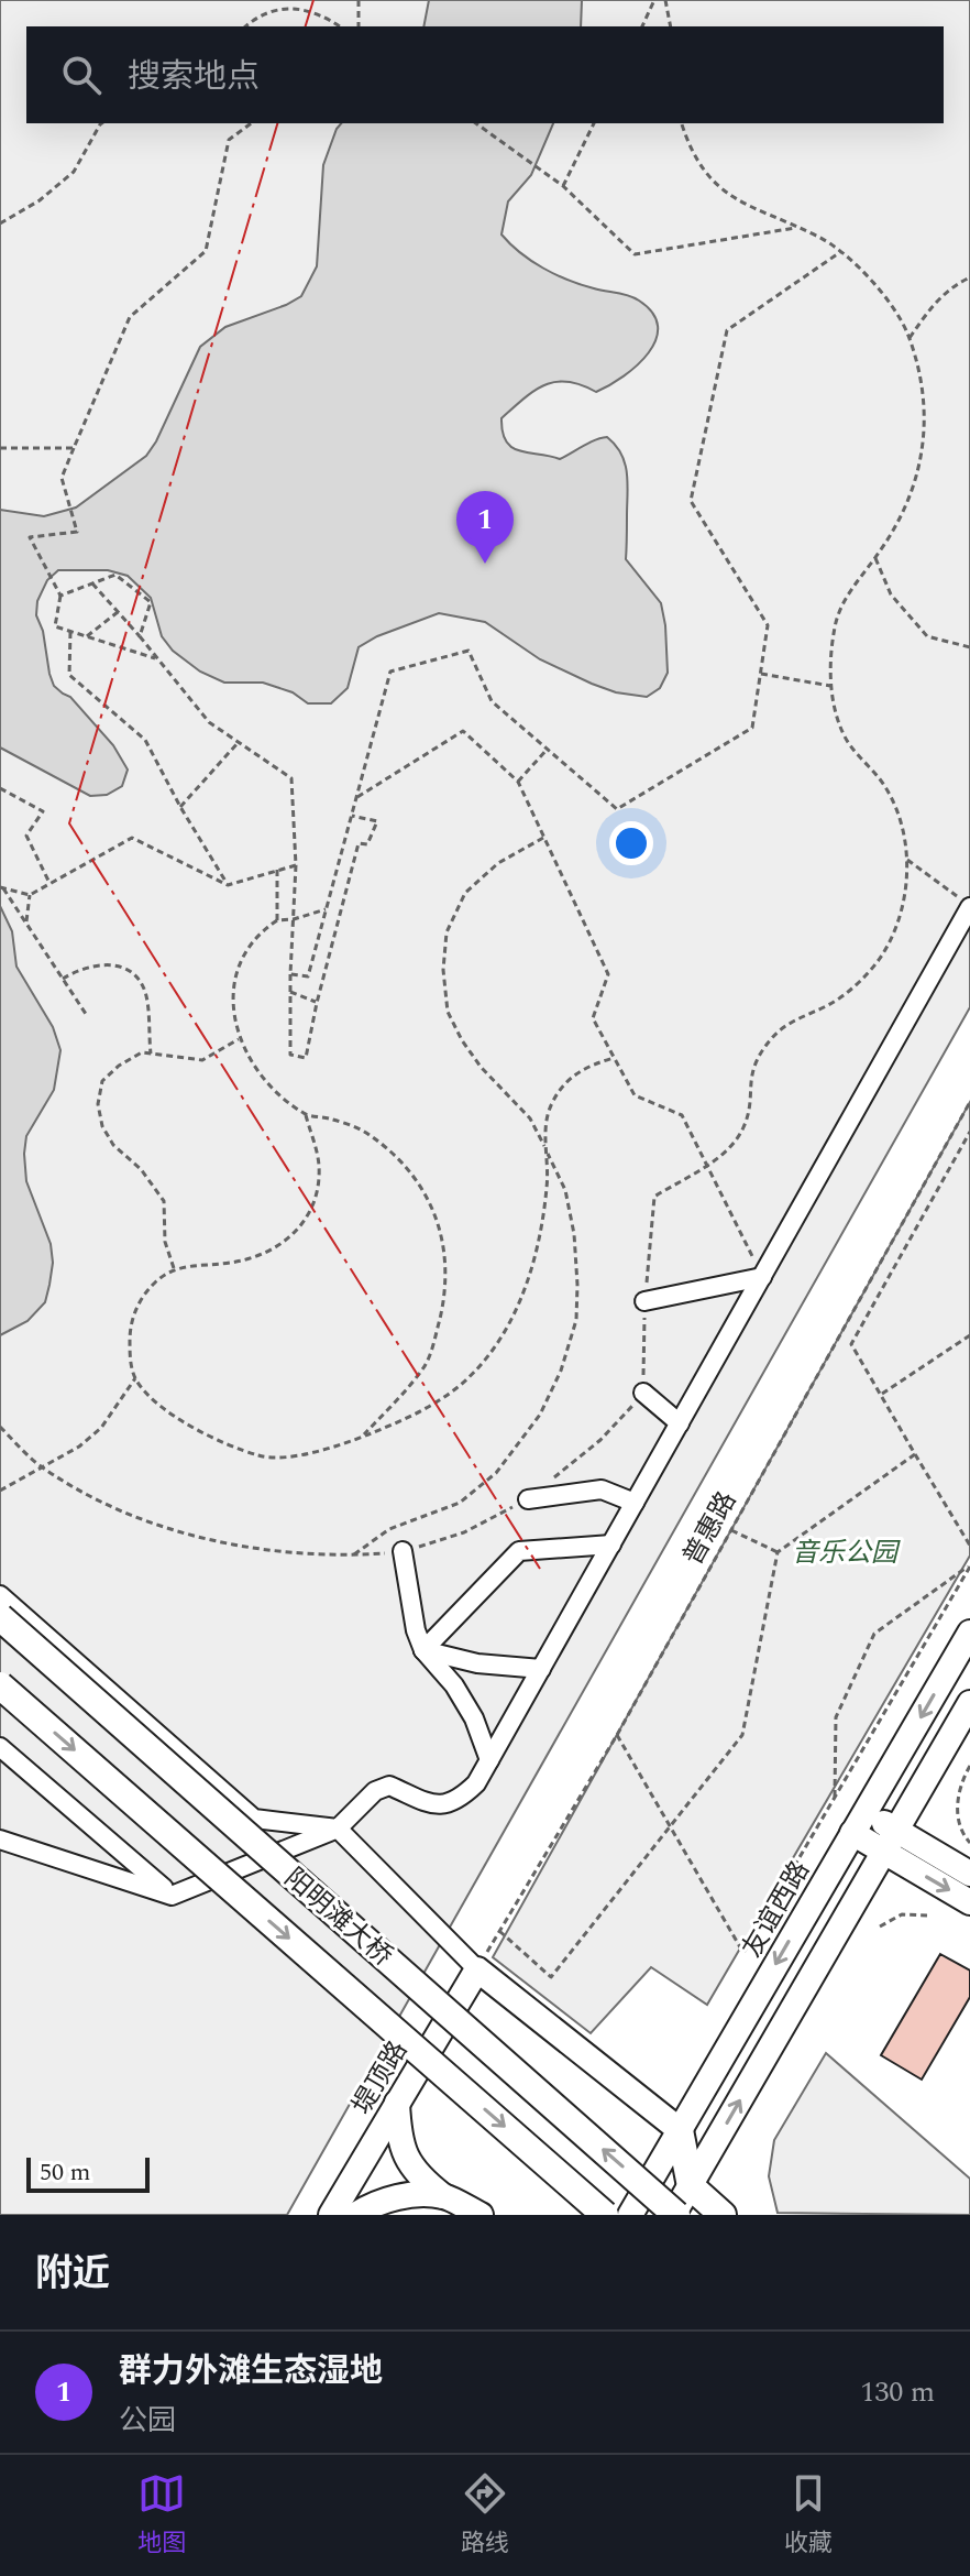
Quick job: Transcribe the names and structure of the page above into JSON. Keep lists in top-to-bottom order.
{
  "streets": {
    "highway": ["阳明滩大桥"],
    "main road": ["友谊西路", "堤顶路"],
    "path": ["普惠路"]
  },
  "crossings": [
    ["普惠路", "堤顶路"]
  ],
  "parks": ["音乐公园"],
  "scale_bar": "50 m",
  "page": {
    "search": "搜索地点",
    "pins": "1",
    "scale": "50 m",
    "heading": "附近",
    "list": [
      {
        "mark": "1",
        "name": "群力外滩生态湿地",
        "note": "公园",
        "value": "130 m"
      }
    ],
    "nav": ["地图", "路线", "收藏"]
  }
}
